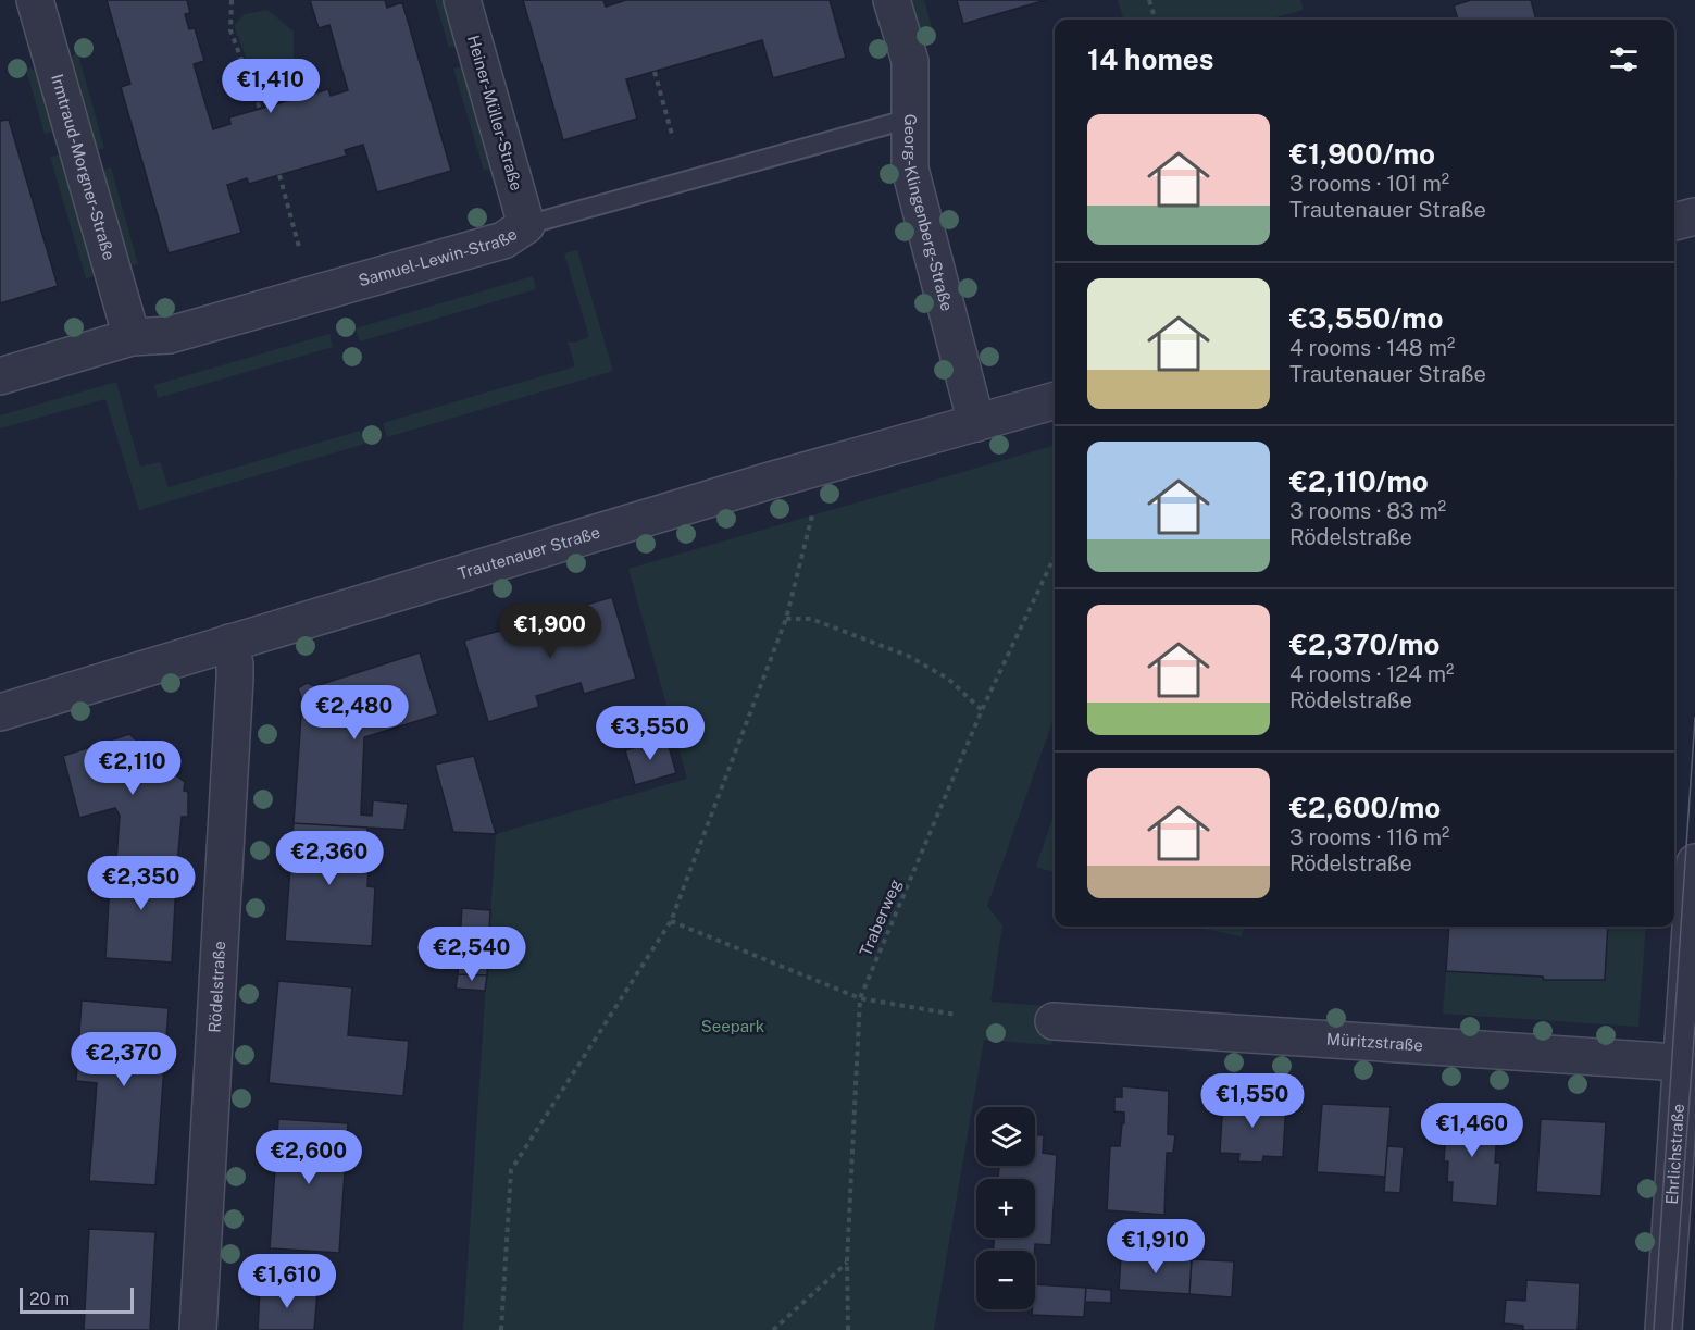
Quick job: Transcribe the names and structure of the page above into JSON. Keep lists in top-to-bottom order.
{
  "streets": {
    "street": [
      "Heiner-Müller-Straße",
      "Irmtraud-Morgner-Straße",
      "Georg-Klingenberg-Straße",
      "Samuel-Lewin-Straße",
      "Trautenauer Straße",
      "Rödelstraße",
      "Müritzstraße",
      "Ehrlichstraße"
    ],
    "path": ["Traberweg"]
  },
  "crossings": [
    ["Heiner-Müller-Straße", "Samuel-Lewin-Straße"],
    ["Irmtraud-Morgner-Straße", "Samuel-Lewin-Straße"],
    ["Georg-Klingenberg-Straße", "Samuel-Lewin-Straße"],
    ["Georg-Klingenberg-Straße", "Trautenauer Straße"],
    ["Trautenauer Straße", "Rödelstraße"],
    ["Müritzstraße", "Ehrlichstraße"]
  ],
  "parks": ["Seepark"],
  "scale_bar": "20 m",
  "page": {
    "heading": "14 homes",
    "price": [
      "€1,410",
      "€1,900",
      "€2,480",
      "€3,550",
      "€2,110",
      "€2,360",
      "€2,350",
      "€2,540",
      "€2,370",
      "€1,550",
      "€1,460",
      "€2,600",
      "€1,910",
      "€1,610"
    ],
    "list": [
      {
        "name": "€1,900/mo",
        "note": "3 rooms · 101 m² · Trautenauer Straße"
      },
      {
        "name": "€3,550/mo",
        "note": "4 rooms · 148 m² · Trautenauer Straße"
      },
      {
        "name": "€2,110/mo",
        "note": "3 rooms · 83 m² · Rödelstraße"
      },
      {
        "name": "€2,370/mo",
        "note": "4 rooms · 124 m² · Rödelstraße"
      },
      {
        "name": "€2,600/mo",
        "note": "3 rooms · 116 m² · Rödelstraße"
      }
    ],
    "map_buttons": ["+", "−"],
    "scale": "20 m"
  }
}
